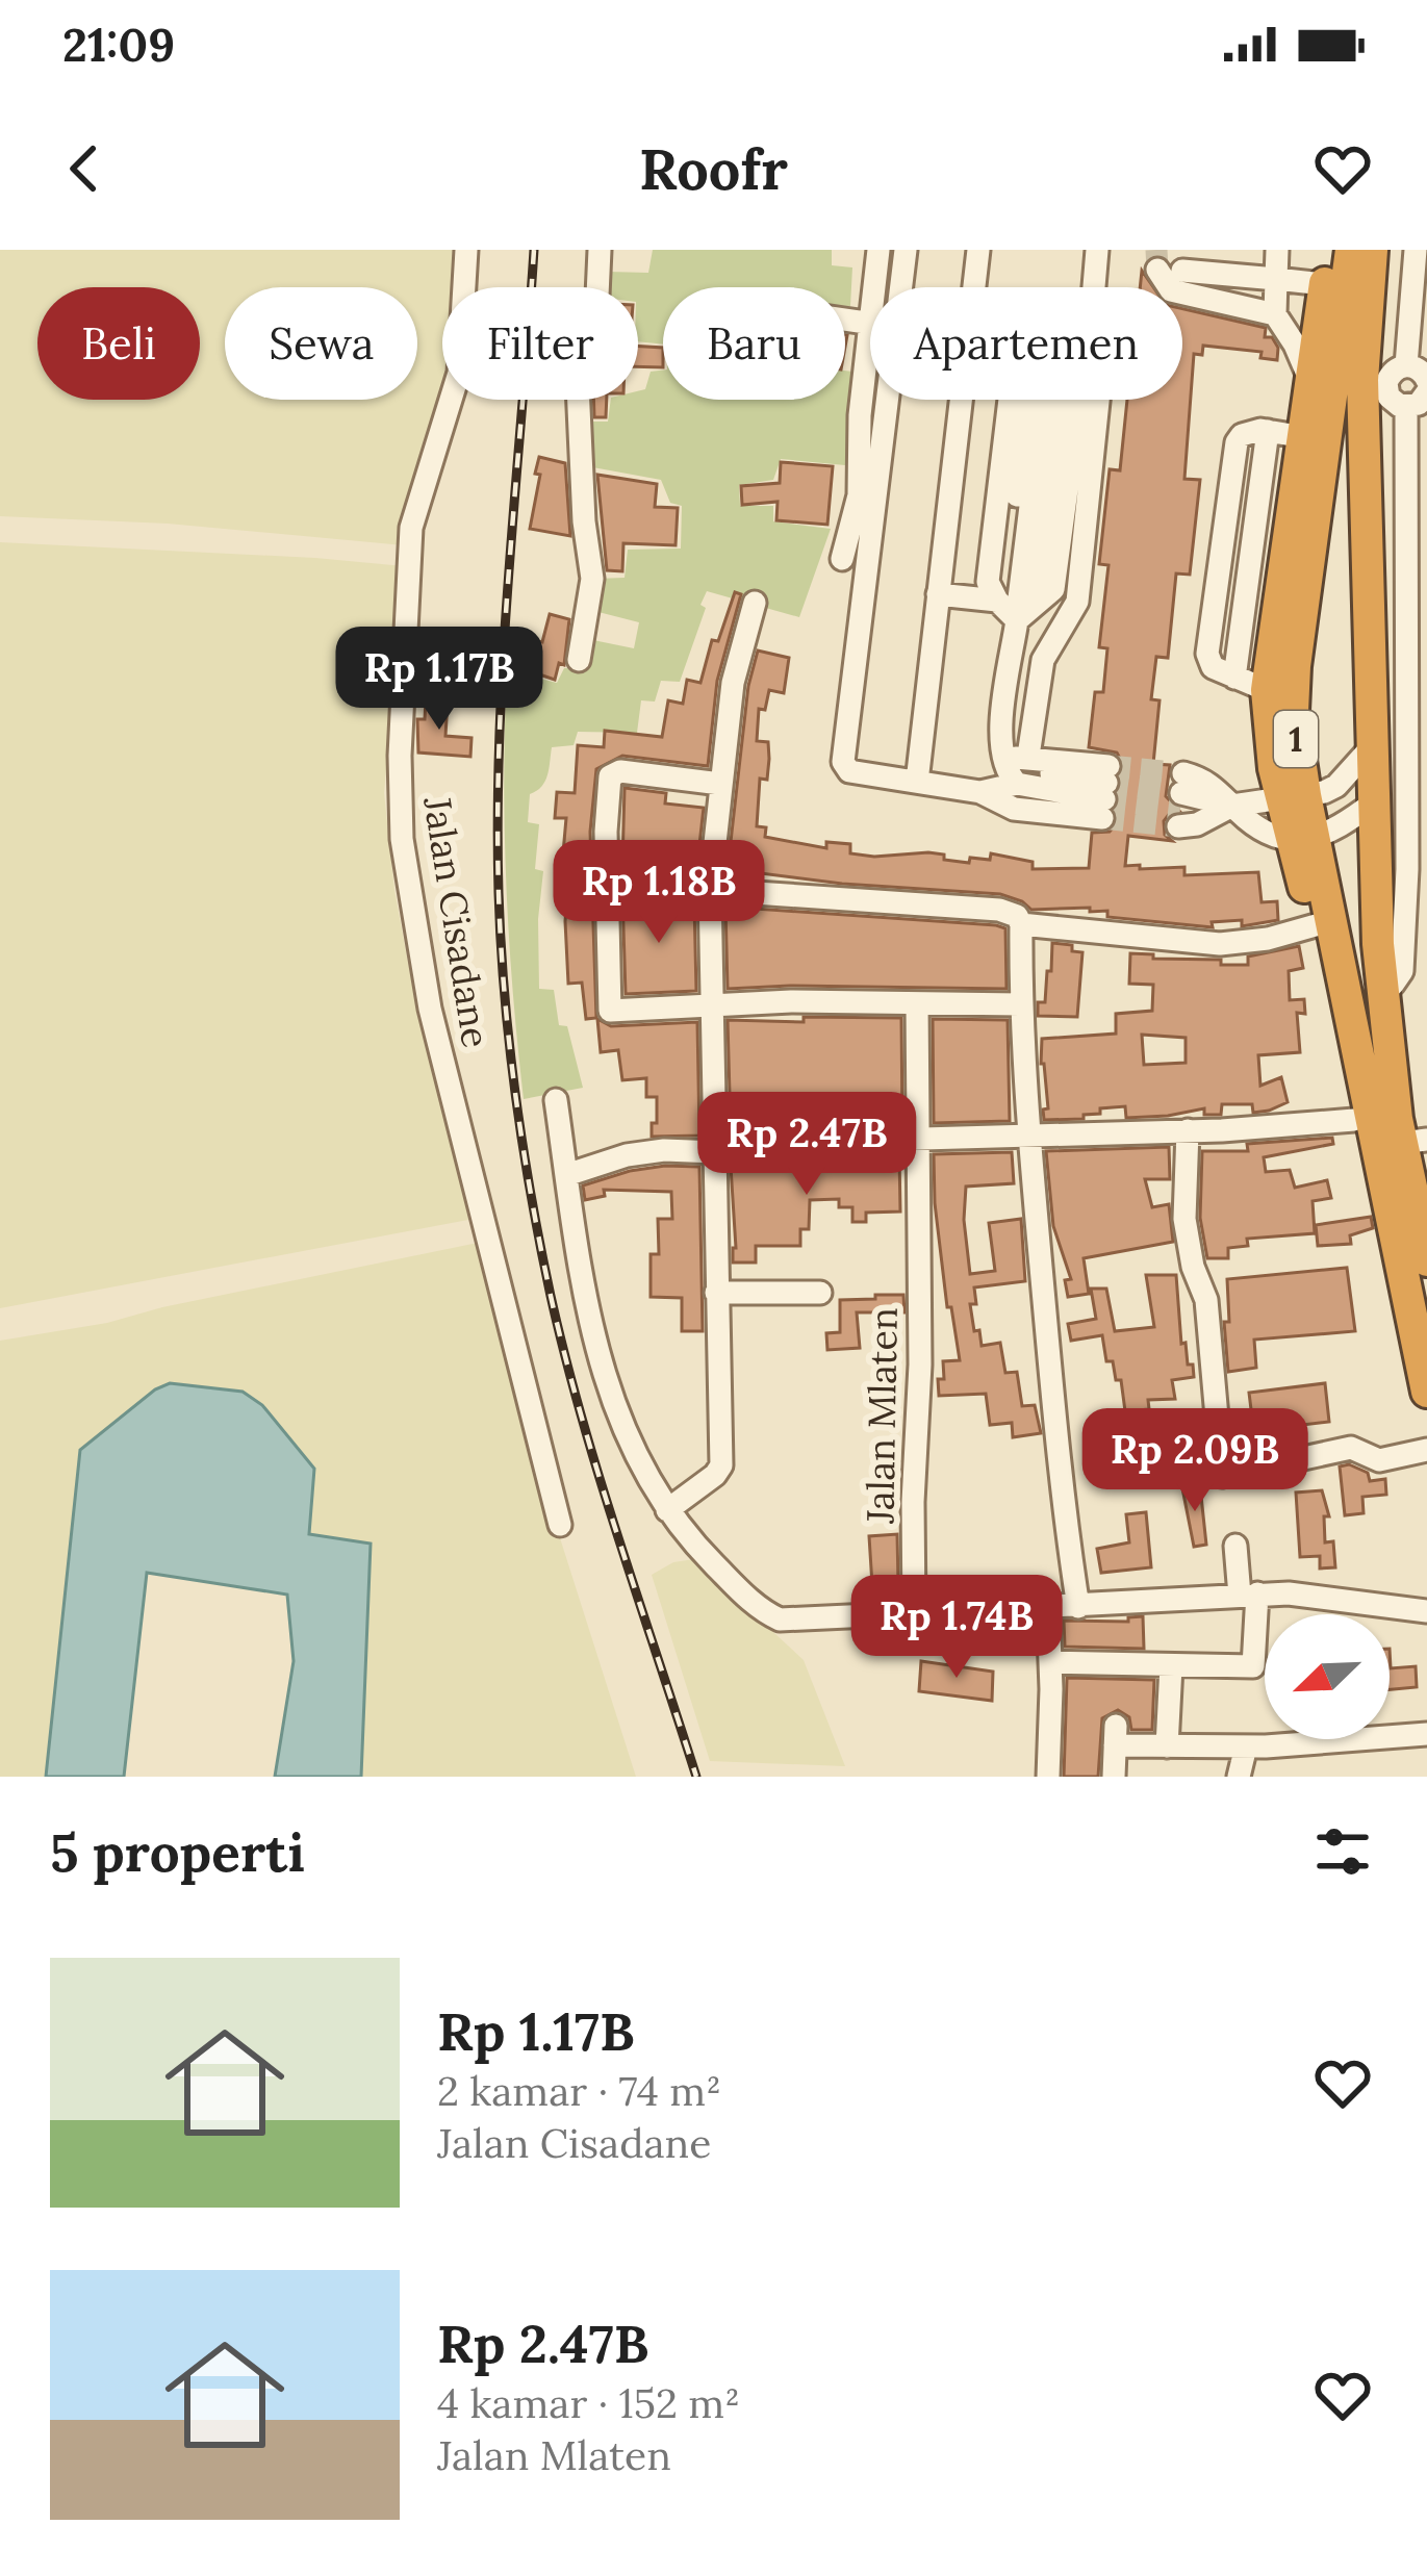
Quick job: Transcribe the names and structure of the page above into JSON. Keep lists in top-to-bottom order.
{
  "streets": {
    "highway": ["1"],
    "street": ["Jalan Cisadane", "Jalan Mlaten"]
  },
  "north": "bottom left",
  "page": {
    "status": "21:09",
    "header": "Roofr",
    "chip": [
      "Beli",
      "Sewa",
      "Filter",
      "Baru",
      "Apartemen"
    ],
    "price": [
      "Rp 1.17B",
      "Rp 1.18B",
      "Rp 2.47B",
      "Rp 2.09B",
      "Rp 1.74B"
    ],
    "heading": "5 properti",
    "list": [
      {
        "name": "Rp 1.17B",
        "note": "2 kamar · 74 m² · Jalan Cisadane"
      },
      {
        "name": "Rp 2.47B",
        "note": "4 kamar · 152 m² · Jalan Mlaten"
      }
    ]
  }
}
